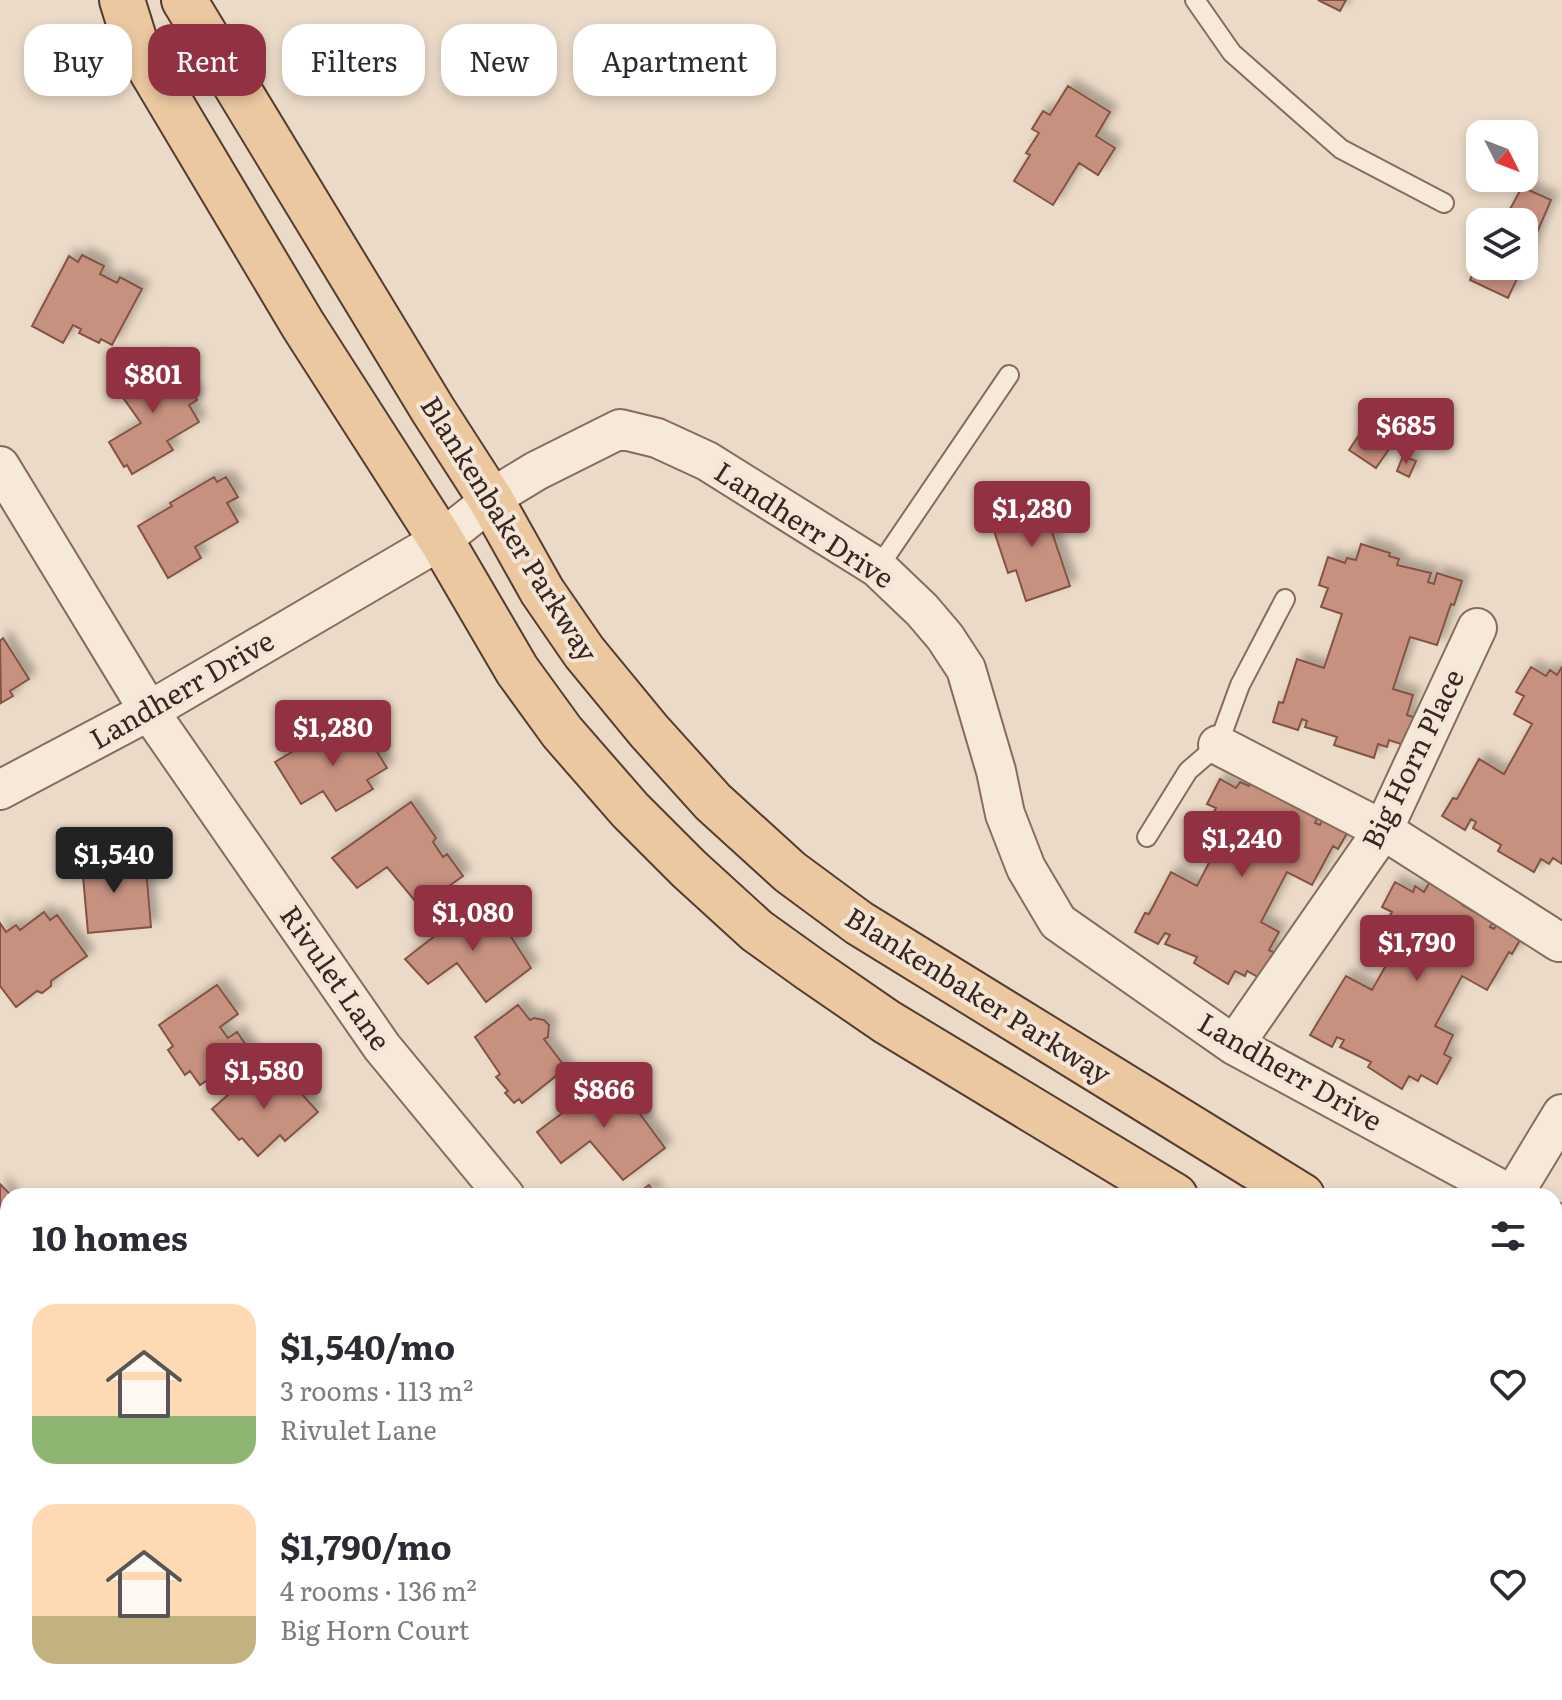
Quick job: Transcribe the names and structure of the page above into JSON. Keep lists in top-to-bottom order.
{
  "streets": {
    "main road": ["Blankenbaker Parkway"],
    "street": ["Landherr Drive", "Big Horn Place", "Rivulet Lane"]
  },
  "crossings": [
    ["Landherr Drive", "Blankenbaker Parkway"],
    ["Landherr Drive", "Big Horn Place"],
    ["Landherr Drive", "Rivulet Lane"]
  ],
  "north": "bottom right",
  "page": {
    "chip": [
      "Buy",
      "Rent",
      "Filters",
      "New",
      "Apartment"
    ],
    "price": [
      "$801",
      "$685",
      "$1,280",
      "$1,280",
      "$1,240",
      "$1,540",
      "$1,080",
      "$1,790",
      "$1,580",
      "$866"
    ],
    "heading": "10 homes",
    "list": [
      {
        "name": "$1,540/mo",
        "note": "3 rooms · 113 m² · Rivulet Lane"
      },
      {
        "name": "$1,790/mo",
        "note": "4 rooms · 136 m² · Big Horn Court"
      }
    ]
  }
}
